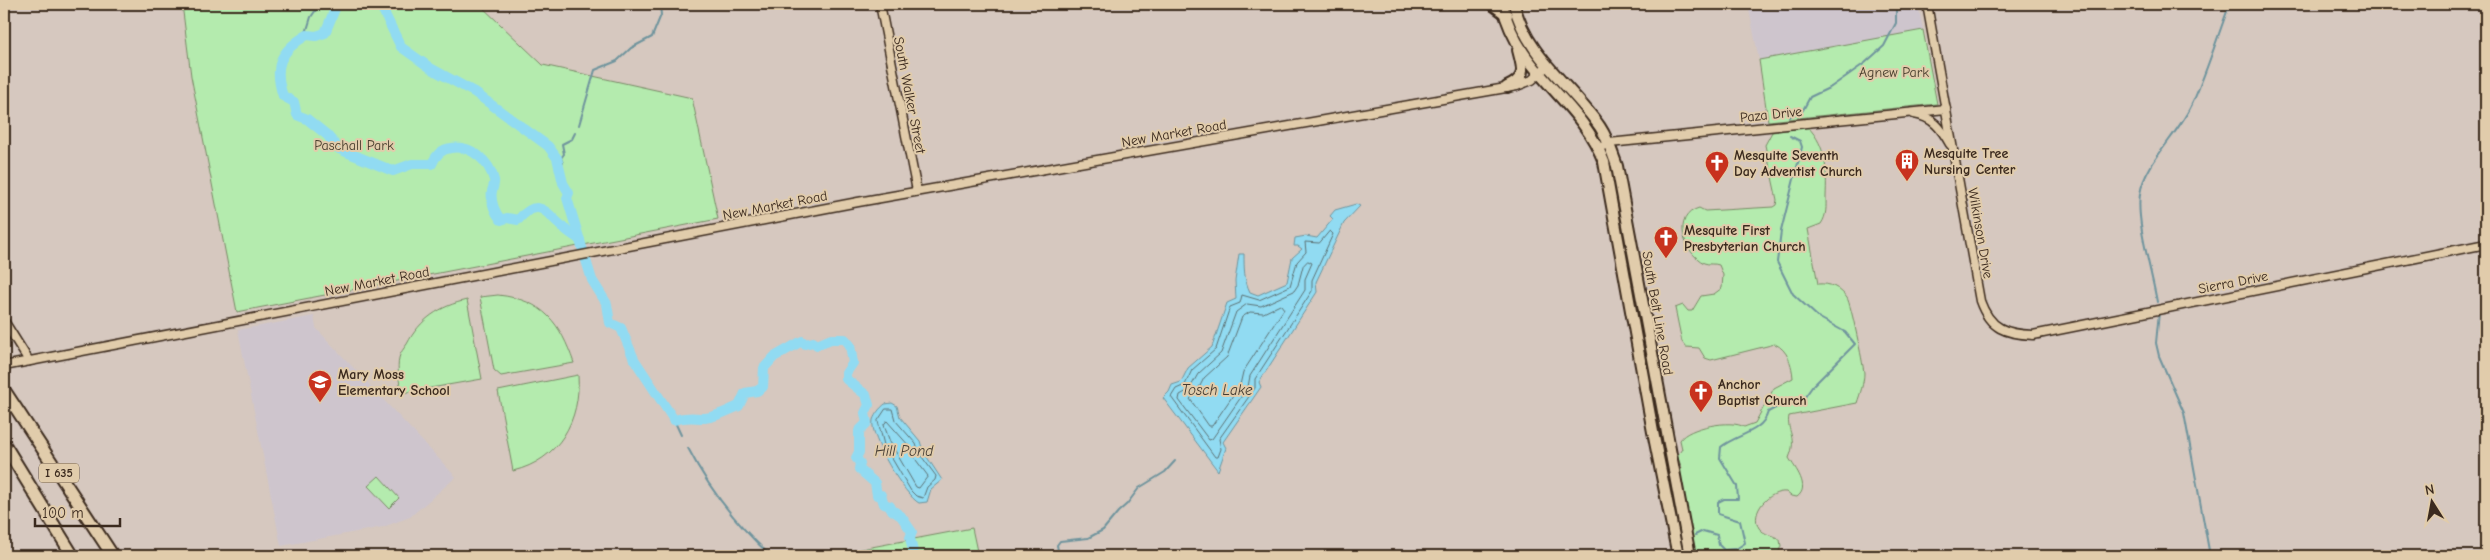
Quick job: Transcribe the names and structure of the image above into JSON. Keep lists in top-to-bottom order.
{
  "streets": {
    "highway": ["I 635"],
    "main road": ["South Belt Line Road"],
    "street": [
      "South Walker Street",
      "Paza Drive",
      "New Market Road",
      "Wilkinson Drive",
      "Sierra Drive"
    ]
  },
  "crossings": [
    ["South Walker Street", "New Market Road"],
    ["Paza Drive", "Wilkinson Drive"],
    ["Paza Drive", "South Belt Line Road"],
    ["New Market Road", "South Belt Line Road"],
    ["Wilkinson Drive", "Sierra Drive"]
  ],
  "water": ["Tosch Lake", "Hill Pond"],
  "parks": ["Agnew Park", "Paschall Park"],
  "places": {
    "building": ["Mesquite Tree Nursing Center"],
    "church": ["Mesquite Seventh Day Adventist Church", "Mesquite First Presbyterian Church", "Anchor Baptist Church"],
    "school or university": ["Mary Moss Elementary School"]
  },
  "scale_bar": "100 m",
  "north": "top"
}
